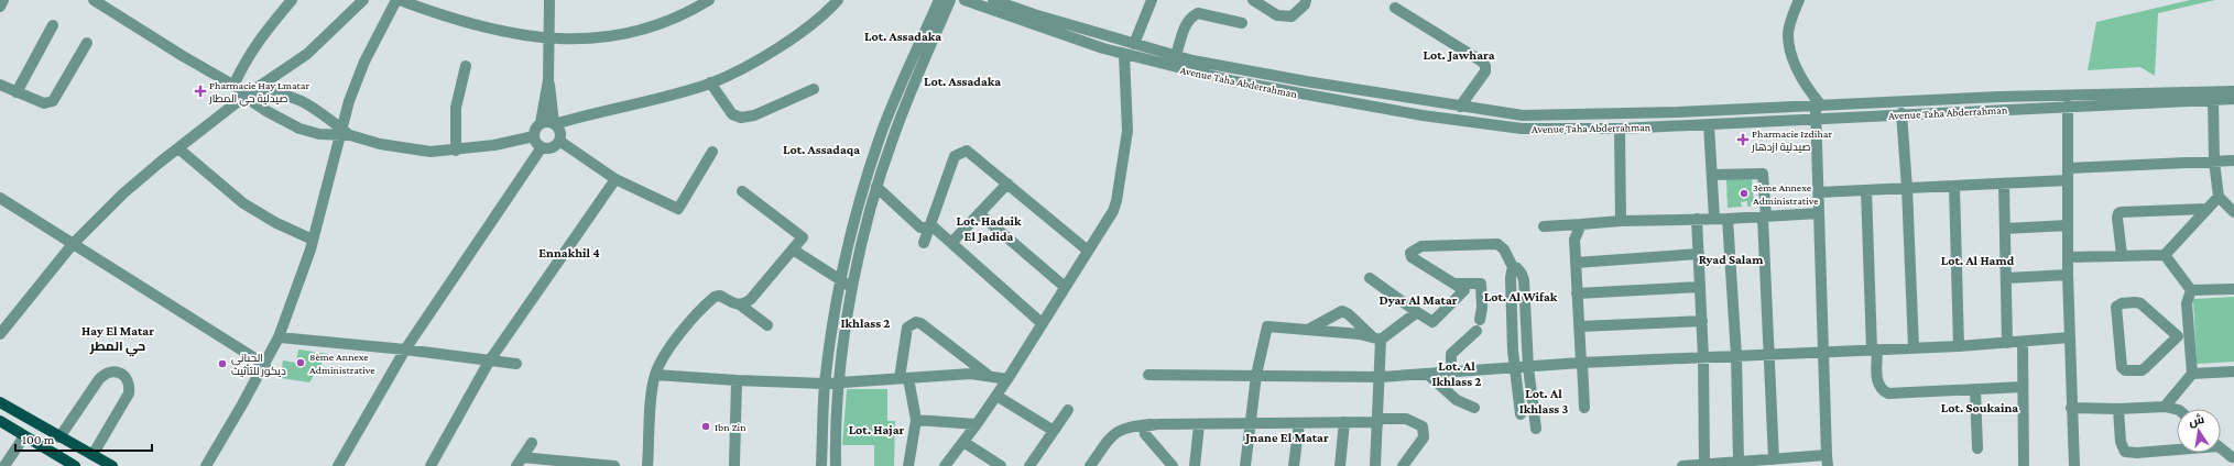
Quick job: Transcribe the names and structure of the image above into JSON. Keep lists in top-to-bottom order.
{
  "streets": {
    "street": ["Avenue Taha Abderrahman"]
  },
  "districts": [
    "Lot. Assadaka",
    "Lot. Jawhara",
    "Lot. Assadaka",
    "Lot. Assadaqa",
    "Lot. Hadaik El Jadida",
    "Ennakhil 4",
    "Ryad Salam",
    "Lot. Al Hamd",
    "Lot. Al Wifak",
    "Dyar Al Matar",
    "Ikhlass 2",
    "Hay El Matar حي المطر",
    "Lot. Al Ikhlass 2",
    "Lot. Al Ikhlass 3",
    "Lot. Soukaina",
    "Lot. Hajar",
    "Jnane El Matar"
  ],
  "places": {
    "health": ["Pharmacie Hay Lmatar صيدلية حي المطار", "Pharmacie Izdihar صيدلية ازدهار"],
    "other": [
      "3ème Annexe Administrative",
      "8ème Annexe Administrative",
      "الحياني ديكور للتأثيث",
      "Ibn Zin"
    ]
  },
  "scale_bar": "100 m",
  "north": "top"
}
